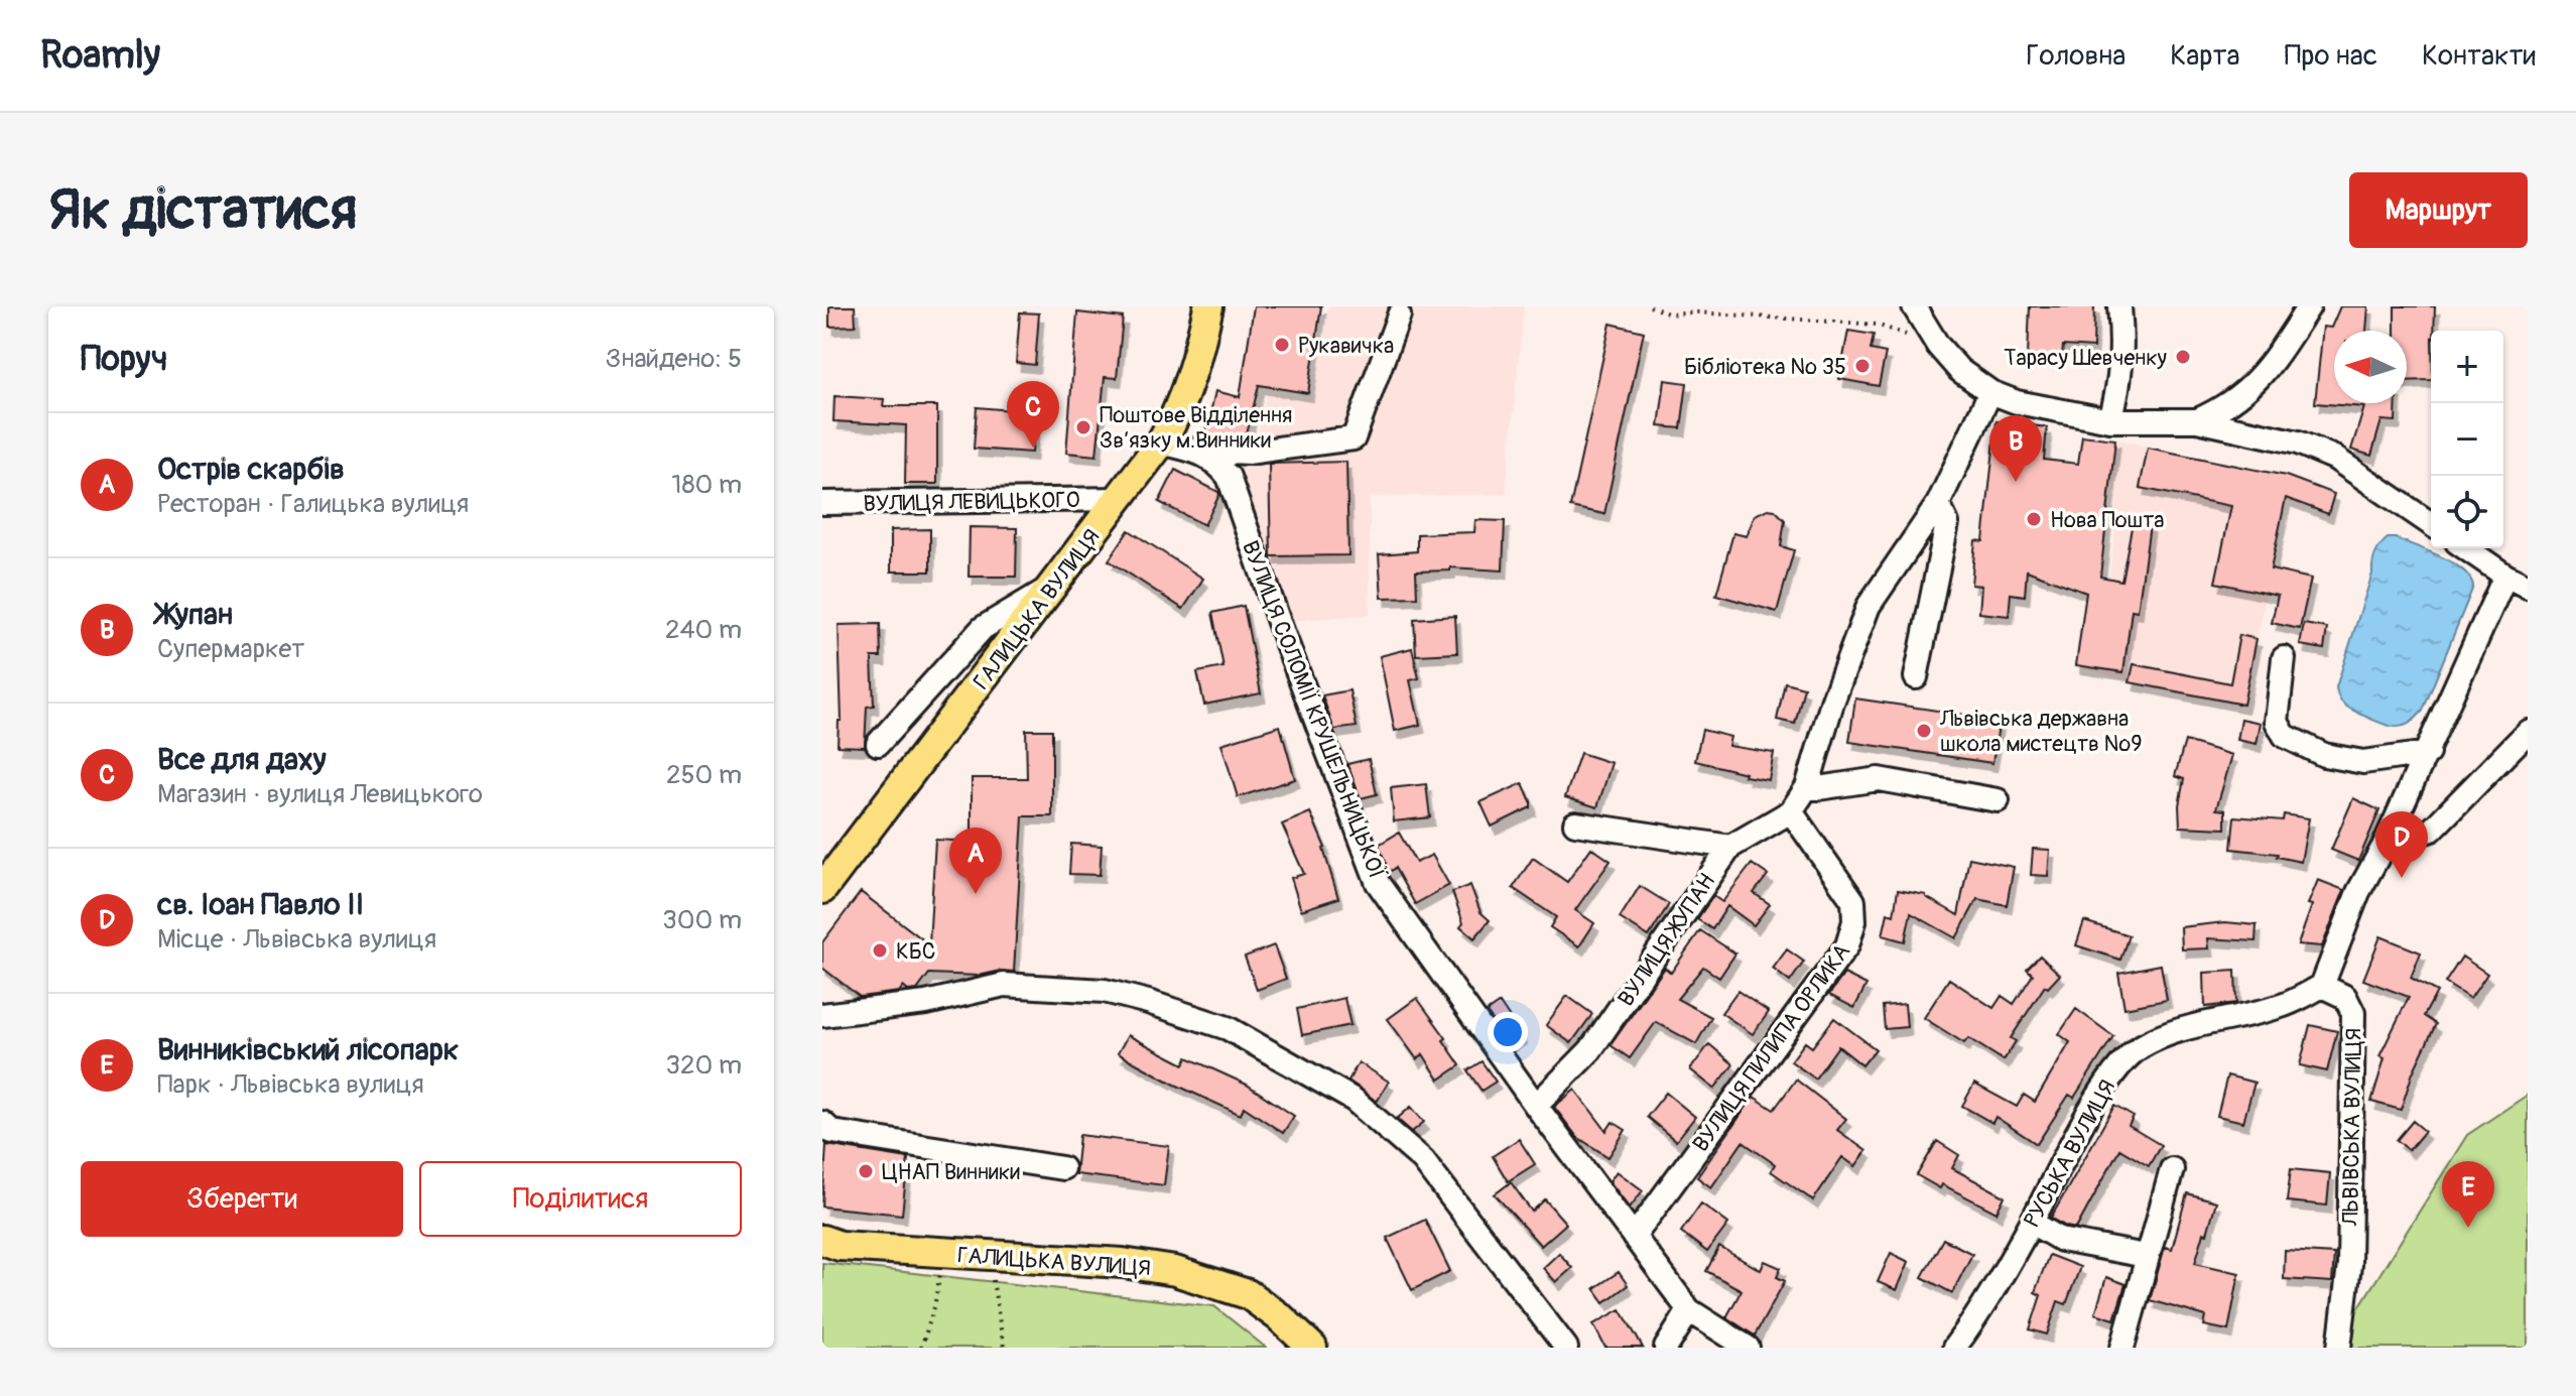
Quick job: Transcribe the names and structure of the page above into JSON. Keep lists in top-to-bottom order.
{
  "streets": {
    "main road": ["ГАЛИЦЬКА ВУЛИЦЯ"],
    "street": [
      "ВУЛИЦЯ ЛЕВИЦЬКОГО",
      "ВУЛИЦЯ СОЛОМІЇ КРУШЕЛЬНИЦЬКОЇ",
      "ВУЛИЦЯ ЖУПАН",
      "ВУЛИЦЯ ПИЛИПА ОРЛИКА",
      "ЛЬВІВСЬКА ВУЛИЦЯ",
      "РУСЬКА ВУЛИЦЯ"
    ]
  },
  "crossings": [
    ["ВУЛИЦЯ ЛЕВИЦЬКОГО", "ГАЛИЦЬКА ВУЛИЦЯ"],
    ["ВУЛИЦЯ СОЛОМІЇ КРУШЕЛЬНИЦЬКОЇ", "ВУЛИЦЯ ЖУПАН"],
    ["ВУЛИЦЯ СОЛОМІЇ КРУШЕЛЬНИЦЬКОЇ", "ВУЛИЦЯ ПИЛИПА ОРЛИКА"],
    ["ВУЛИЦЯ ЖУПАН", "ВУЛИЦЯ ПИЛИПА ОРЛИКА"],
    ["ЛЬВІВСЬКА ВУЛИЦЯ", "РУСЬКА ВУЛИЦЯ"]
  ],
  "places": [
    "Рукавичка",
    "Тарасу Шевченку",
    "Бібліотека № 35",
    "Поштове Відділення Зв’язку м.Винники",
    "Нова Пошта",
    "Львівська державна школа мистецтв №9",
    "КБС",
    "ЦНАП Винники"
  ],
  "north": "left",
  "page": {
    "header": "Roamly",
    "nav": [
      "Головна",
      "Карта",
      "Про нас",
      "Контакти"
    ],
    "buttons": [
      "Маршрут",
      ["Зберегти", "Поділитися"]
    ],
    "title": "Як дістатися",
    "heading": ["Поруч", "Знайдено: 5"],
    "map_buttons": ["+", "−"],
    "pins": [
      "C",
      "B",
      "D",
      "A",
      "E"
    ],
    "list": [
      {
        "mark": "A",
        "name": "Острів скарбів",
        "note": "Ресторан · Галицька вулиця",
        "value": "180 m"
      },
      {
        "mark": "B",
        "name": "Жупан",
        "note": "Супермаркет",
        "value": "240 m"
      },
      {
        "mark": "C",
        "name": "Все для даху",
        "note": "Магазин · вулиця Левицького",
        "value": "250 m"
      },
      {
        "mark": "D",
        "name": "св. Іоан Павло ІІ",
        "note": "Місце · Львівська вулиця",
        "value": "300 m"
      },
      {
        "mark": "E",
        "name": "Винниківський лісопарк",
        "note": "Парк · Львівська вулиця",
        "value": "320 m"
      }
    ]
  }
}
